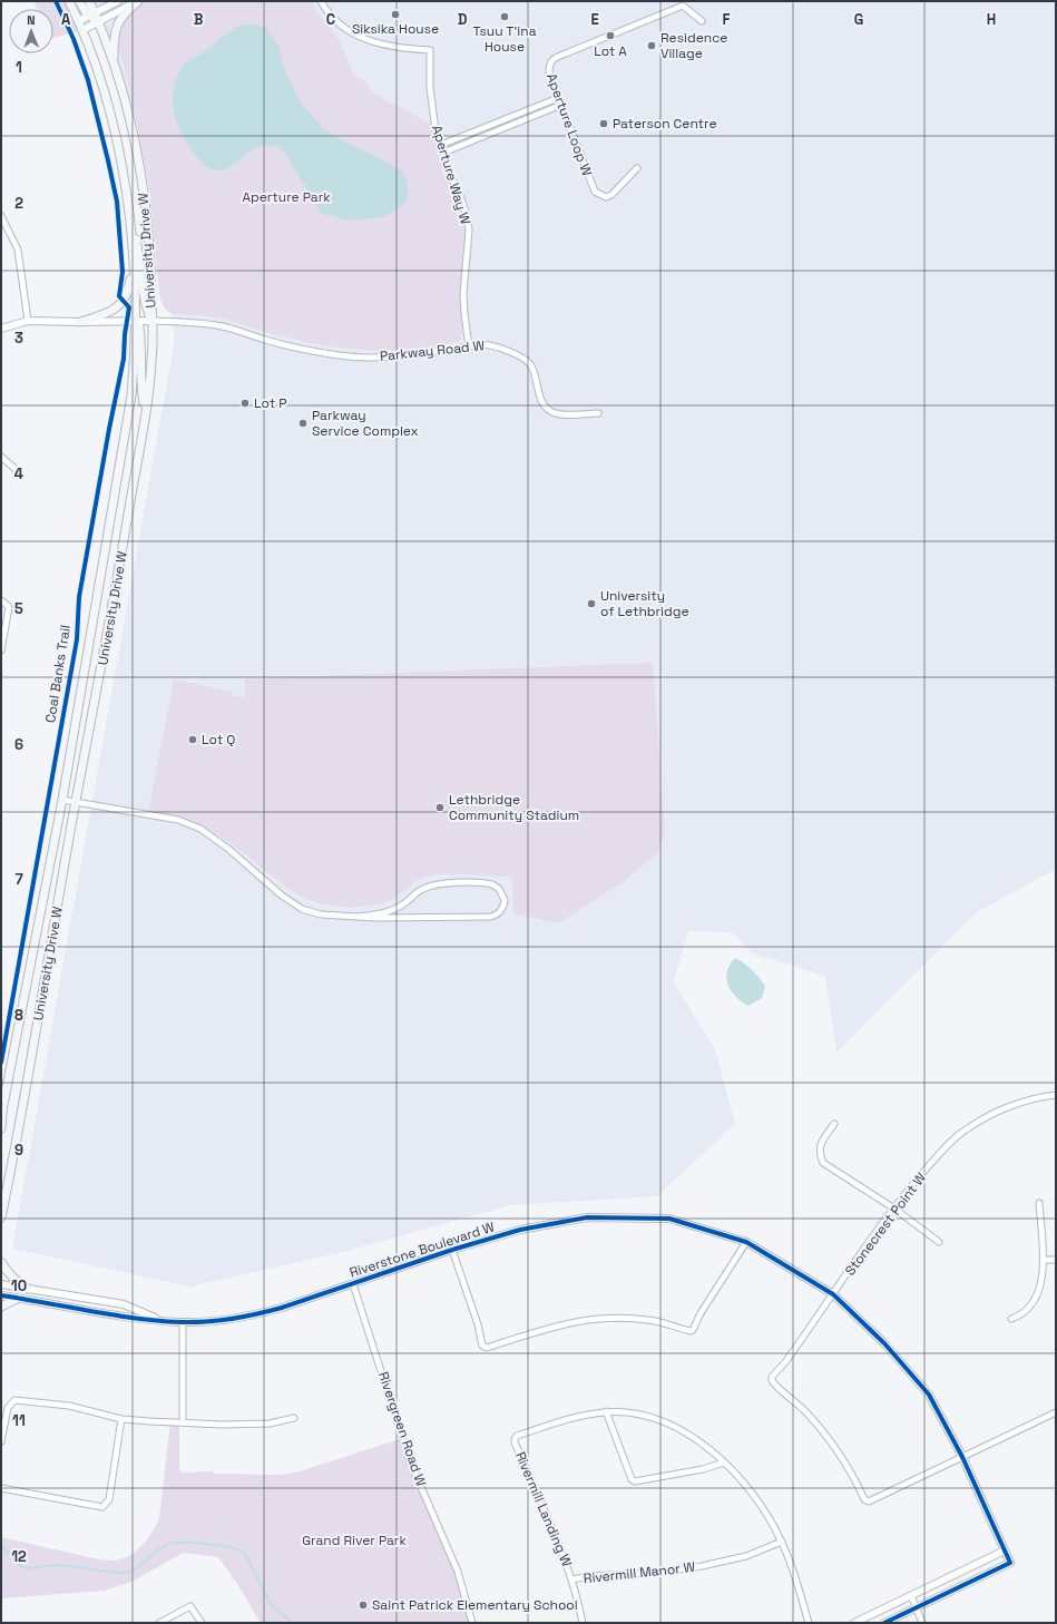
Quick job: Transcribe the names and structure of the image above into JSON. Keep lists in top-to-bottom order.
{
  "streets": {
    "main road": ["University Drive W"],
    "street": [
      "Aperture Loop W",
      "Aperture Way W",
      "Parkway Road W",
      "Stonecrest Point W",
      "Riverstone Boulevard W",
      "Rivergreen Road W",
      "Rivermill Landing W",
      "Rivermill Manor W"
    ],
    "cycle path": ["Coal Banks Trail"]
  },
  "crossings": [
    ["Aperture Way W", "Parkway Road W"],
    ["University Drive W", "Parkway Road W"],
    ["Stonecrest Point W", "Riverstone Boulevard W"],
    ["Riverstone Boulevard W", "Rivergreen Road W"],
    ["Rivermill Landing W", "Rivermill Manor W"]
  ],
  "parks": ["Aperture Park", "Grand River Park"],
  "places": [
    "Siksika House",
    "Tsuu T'ina House",
    "Lot A",
    "Residence Village",
    "Paterson Centre",
    "Lot P",
    "Parkway Service Complex",
    "University of Lethbridge",
    "Lot Q",
    "Lethbridge Community Stadium",
    "Saint Patrick Elementary School"
  ],
  "north": "top",
  "grid": {
    "columns": [
      "A",
      "B",
      "C",
      "D",
      "E",
      "F",
      "G",
      "H"
    ],
    "rows": [
      "1",
      "2",
      "3",
      "4",
      "5",
      "6",
      "7",
      "8",
      "9",
      "10",
      "11",
      "12"
    ]
  }
}
